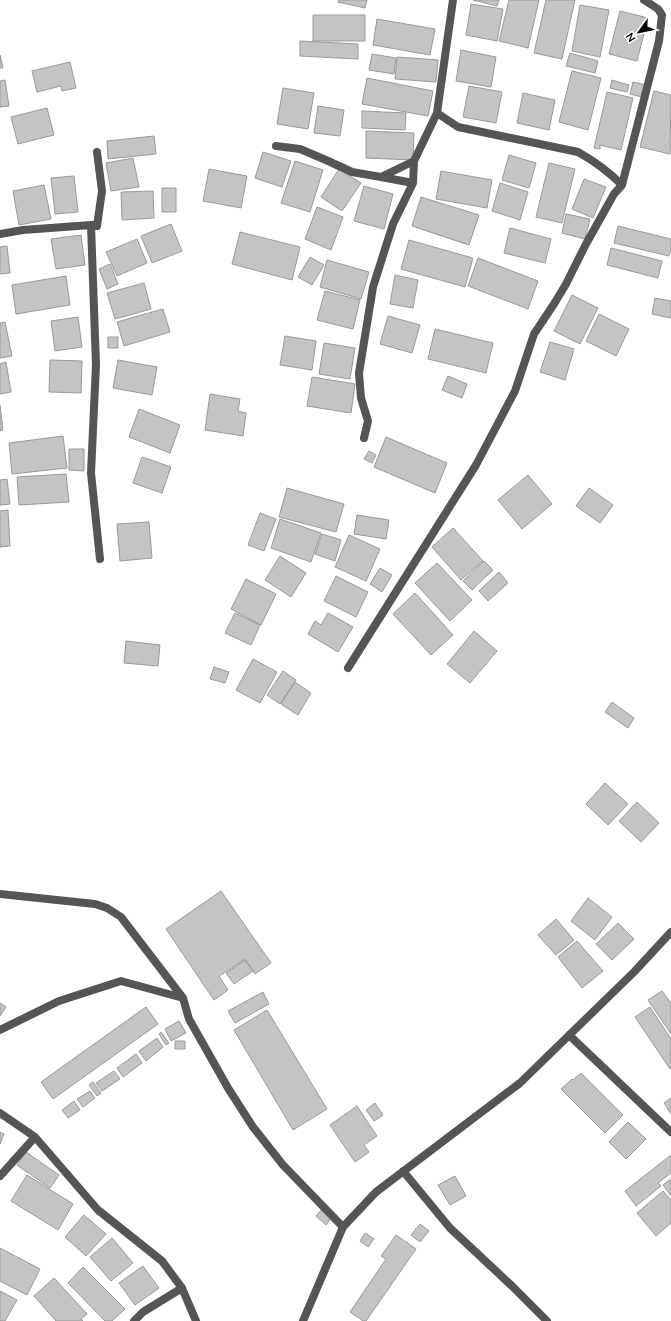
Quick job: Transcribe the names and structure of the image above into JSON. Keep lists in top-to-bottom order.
{
  "north": "bottom left"
}
